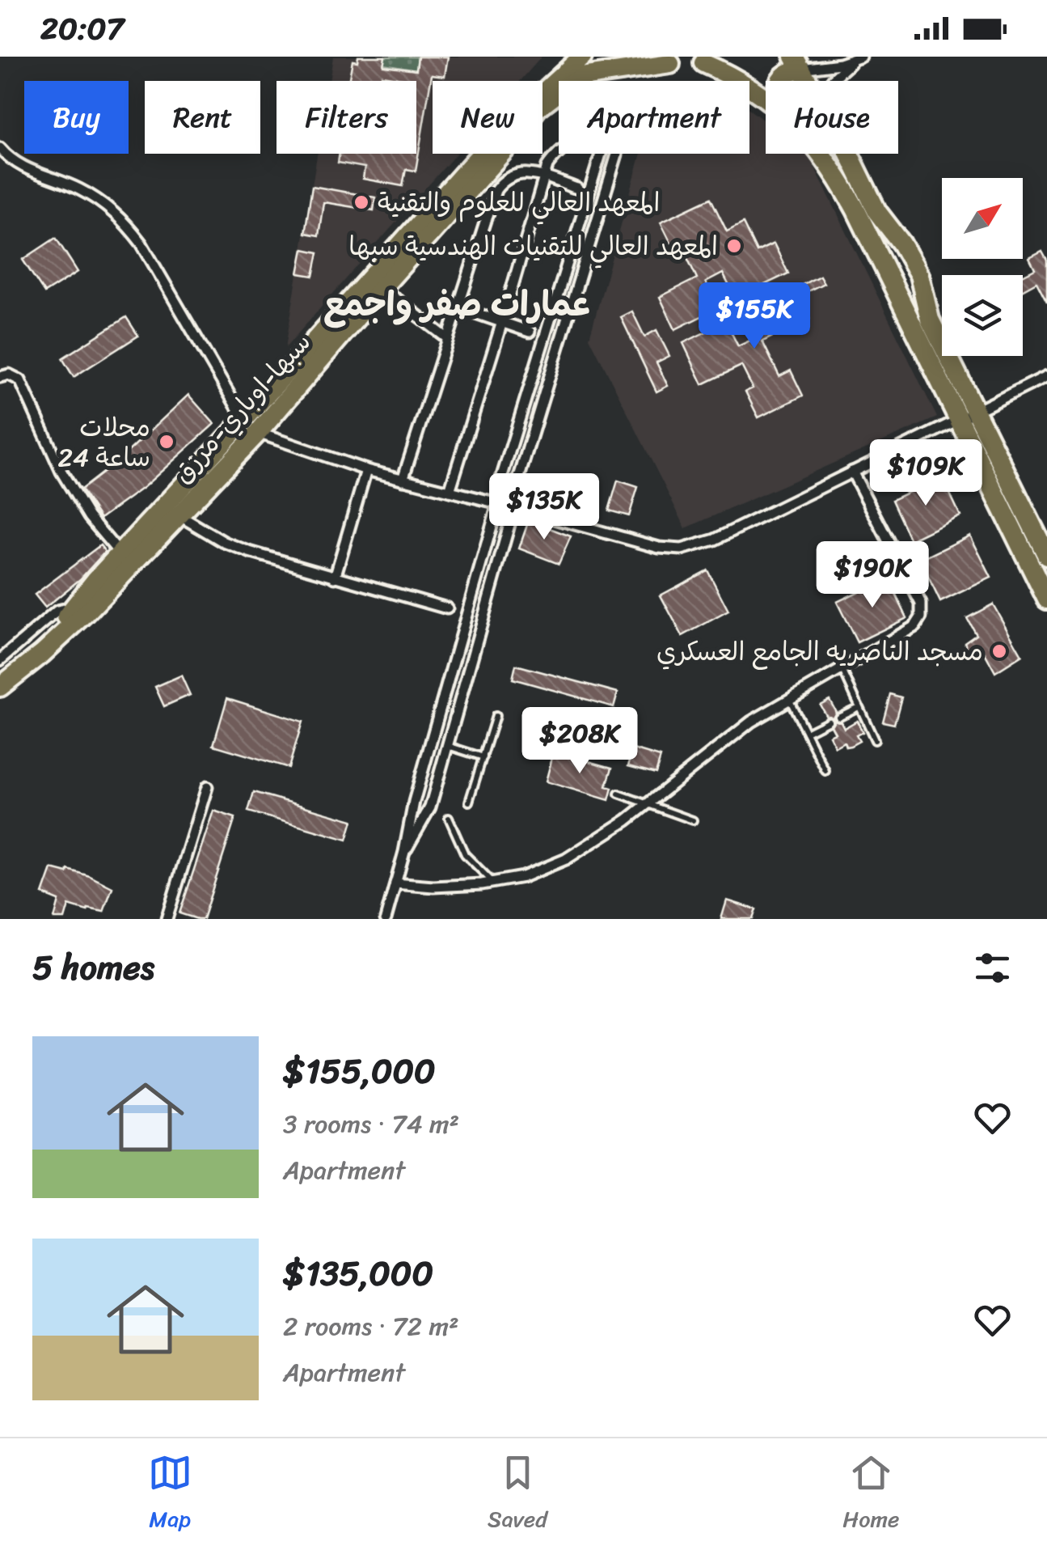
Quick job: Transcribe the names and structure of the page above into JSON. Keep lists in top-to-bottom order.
{
  "streets": {
    "highway": ["سبها-اوباري-مرزق"]
  },
  "districts": ["عمارات صفر واجمع"],
  "places": [
    "المعهد العالي للعلوم والتقنية",
    "المعهد العالي للتقنيات الهندسية سبها",
    "محلات 24 ساعة",
    "مسجد الناصريه الجامع العسكري"
  ],
  "north": "top right",
  "page": {
    "status": "20:07",
    "chip": [
      "Buy",
      "Rent",
      "Filters",
      "New",
      "Apartment",
      "House"
    ],
    "price": [
      "$155K",
      "$109K",
      "$135K",
      "$190K",
      "$208K"
    ],
    "heading": "5 homes",
    "list": [
      {
        "name": "$155,000",
        "note": "3 rooms · 74 m² · Apartment"
      },
      {
        "name": "$135,000",
        "note": "2 rooms · 72 m² · Apartment"
      }
    ],
    "tabs": ["Map", "Saved", "Home"]
  }
}
